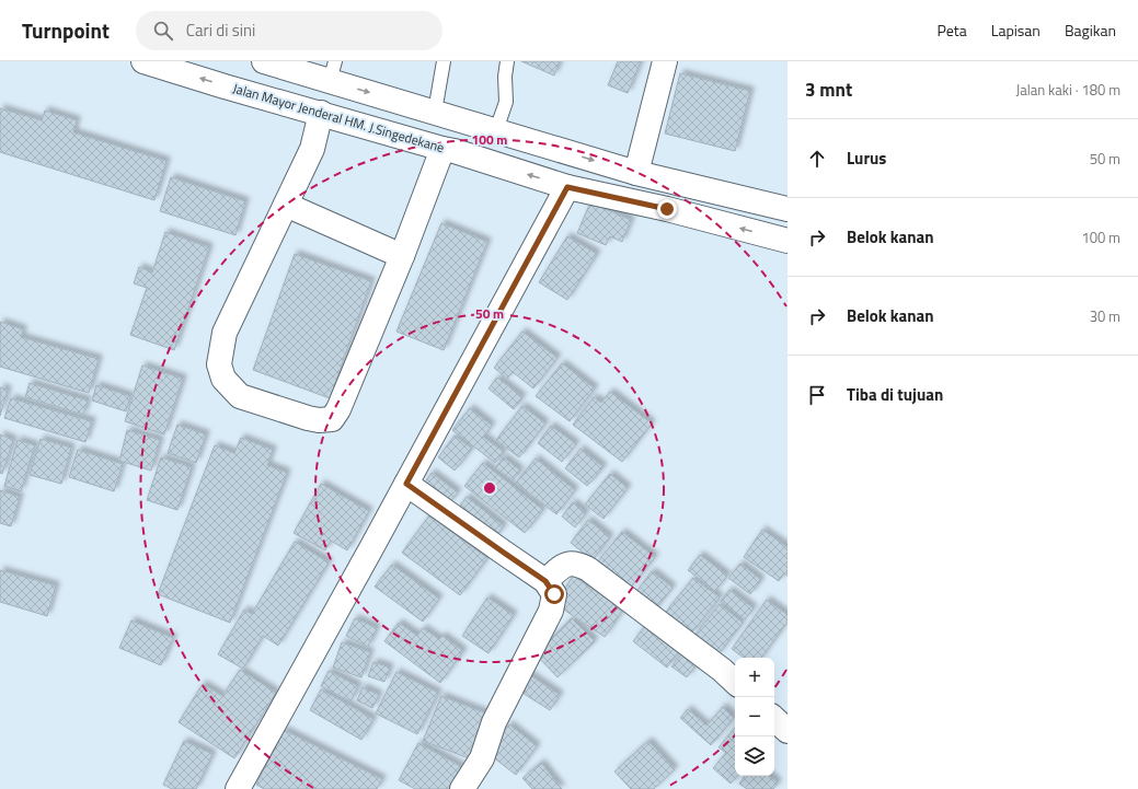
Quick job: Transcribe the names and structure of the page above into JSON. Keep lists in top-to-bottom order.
{
  "streets": {
    "street": ["Jalan Mayor Jenderal HM. J.Singedekane"]
  },
  "page": {
    "header": "Turnpoint",
    "search": "Cari di sini",
    "nav": ["Peta", "Lapisan", "Bagikan"],
    "heading": ["3 mnt", "Jalan kaki · 180 m"],
    "list": [
      ["Lurus", "50 m"],
      ["Belok kanan", "100 m"],
      ["Belok kanan", "30 m"],
      "Tiba di tujuan"
    ],
    "map_buttons": ["+", "−"]
  },
  "rings": ["100 m", "50 m"]
}
